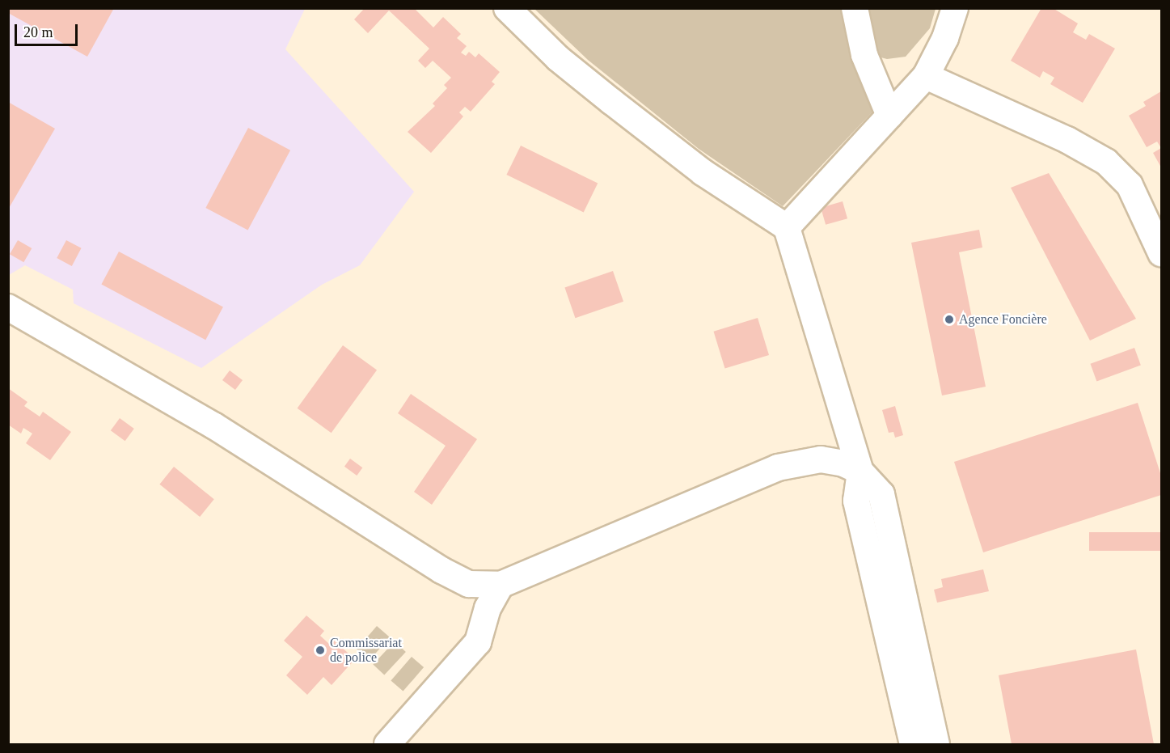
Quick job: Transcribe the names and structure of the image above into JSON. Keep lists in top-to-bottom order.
{
  "places": ["Agence Foncière", "Commissariat de police"],
  "scale_bar": "20 m"
}
